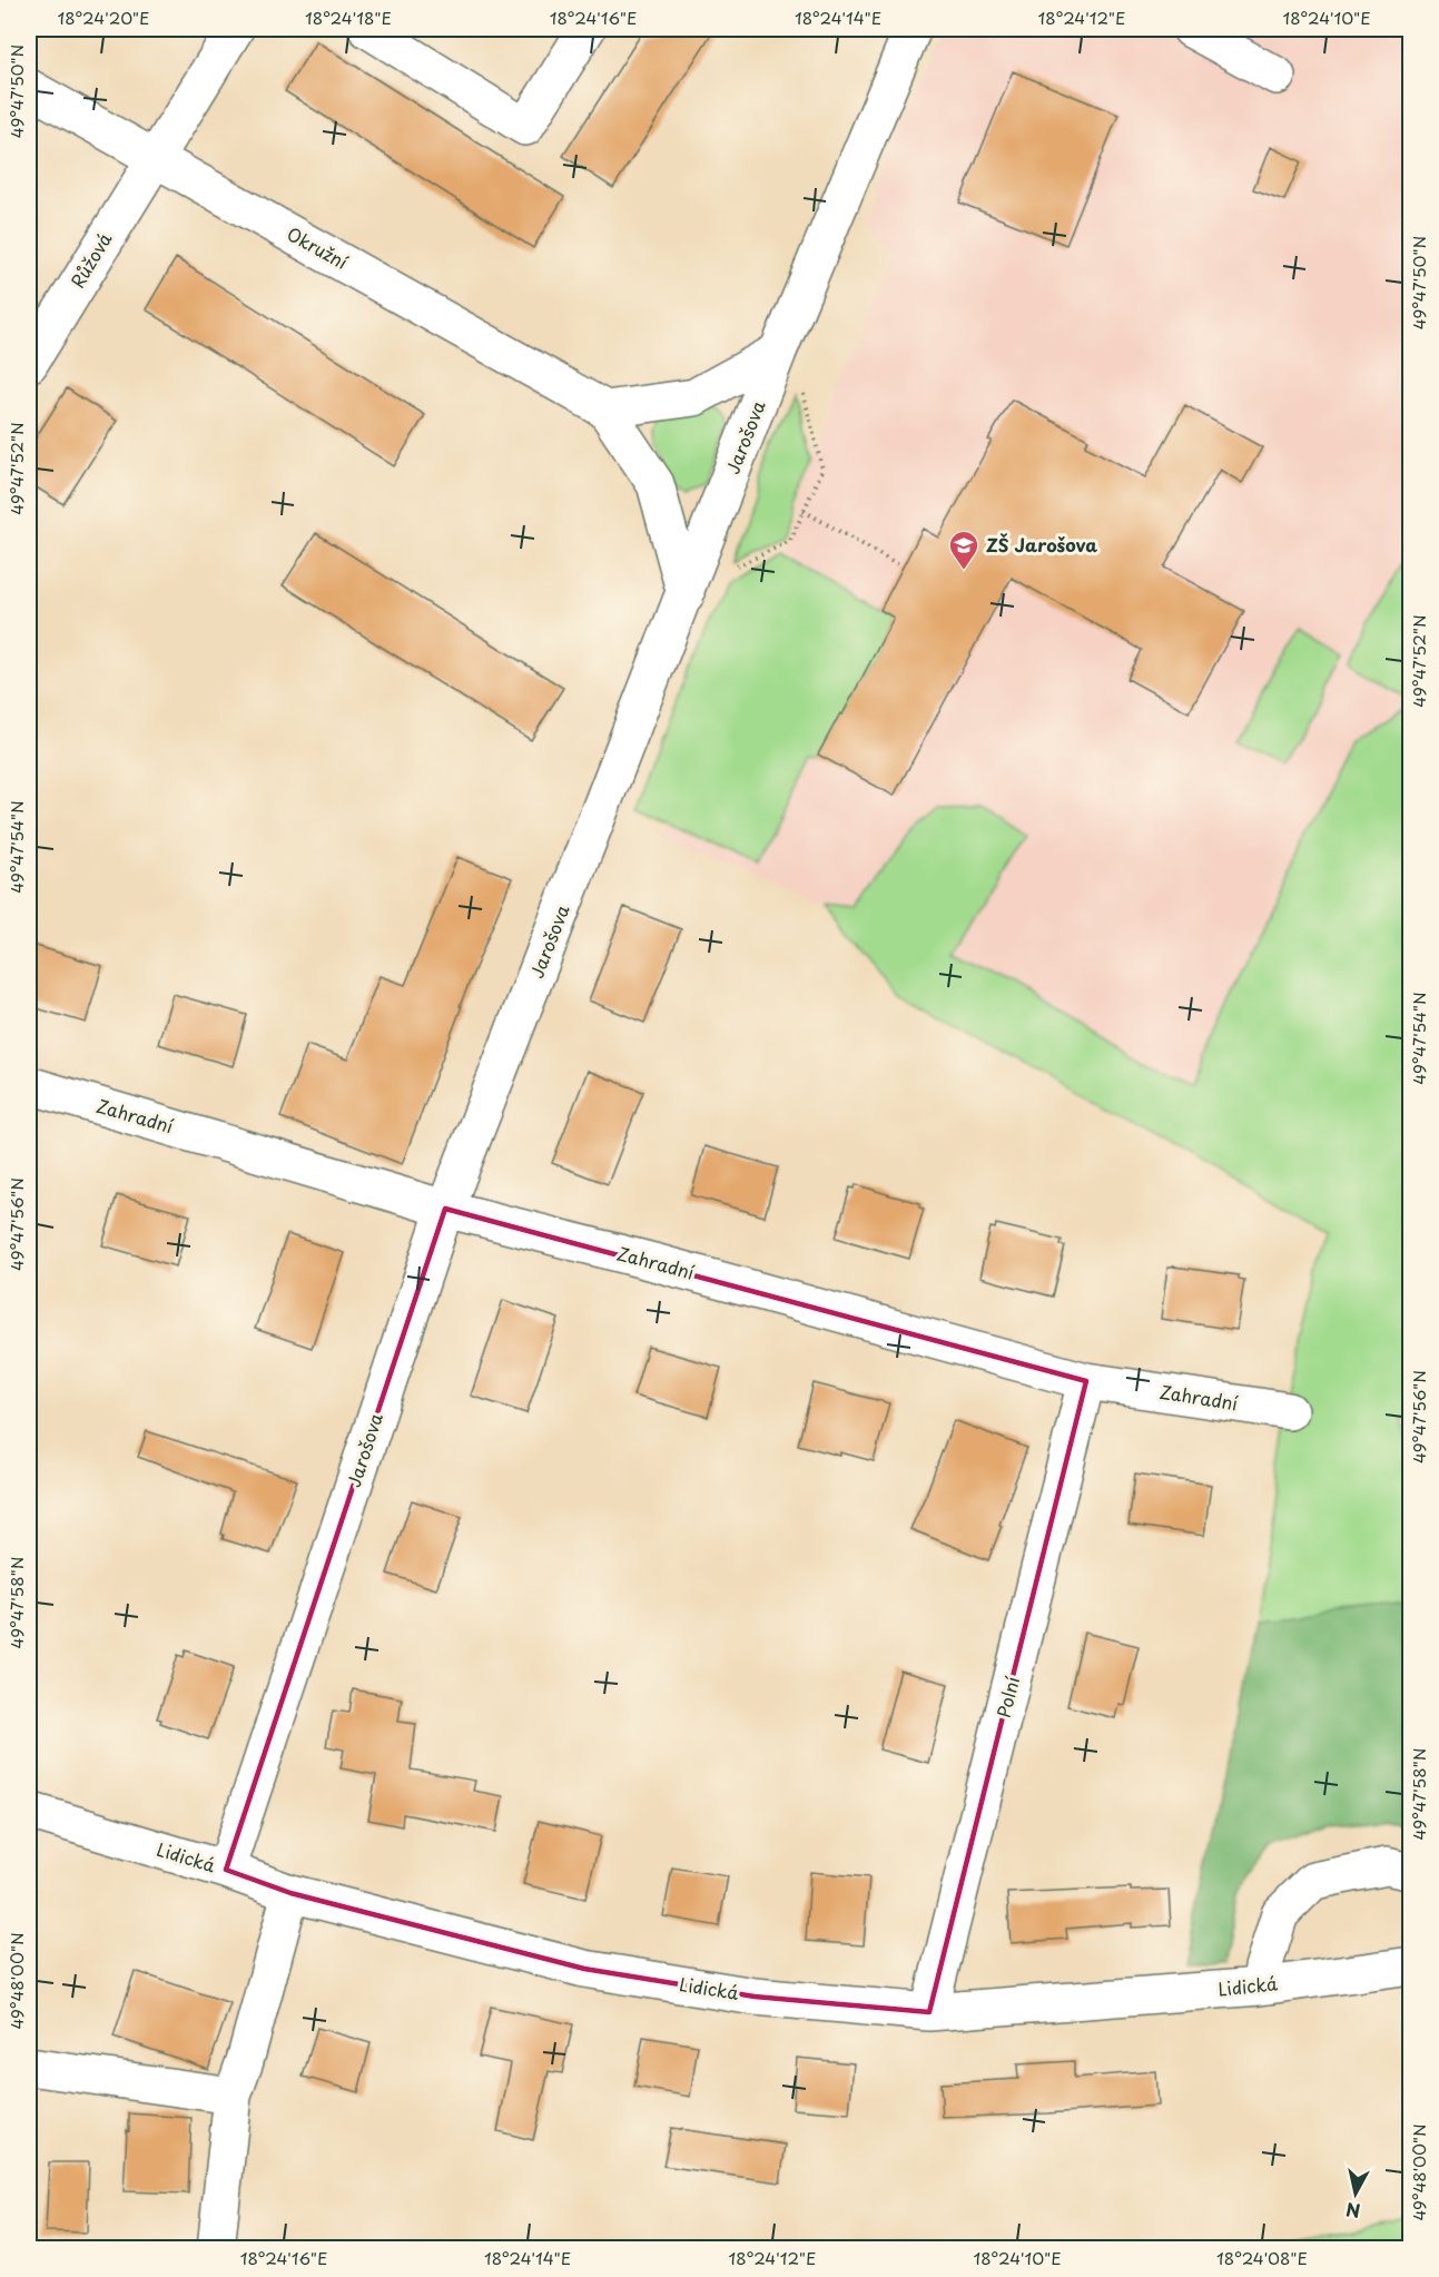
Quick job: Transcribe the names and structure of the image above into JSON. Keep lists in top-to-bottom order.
{
  "streets": {
    "street": [
      "Okružní",
      "Růžová",
      "Jarošova",
      "Zahradní",
      "Polní",
      "Lidická"
    ]
  },
  "crossings": [
    ["Okružní", "Růžová"],
    ["Okružní", "Jarošova"],
    ["Jarošova", "Zahradní"],
    ["Jarošova", "Lidická"],
    ["Zahradní", "Polní"],
    ["Polní", "Lidická"]
  ],
  "places": {
    "school or university": ["ZŠ Jarošova"]
  },
  "north": "bottom",
  "coordinates": [
    "18°24'20\"E",
    "18°24'18\"E",
    "18°24'16\"E",
    "18°24'14\"E",
    "18°24'12\"E",
    "18°24'10\"E",
    "49°47'50\"N",
    "49°47'52\"N",
    "49°47'54\"N",
    "49°47'56\"N",
    "49°47'58\"N",
    "49°48'00\"N",
    "18°24'08\"E"
  ]
}
